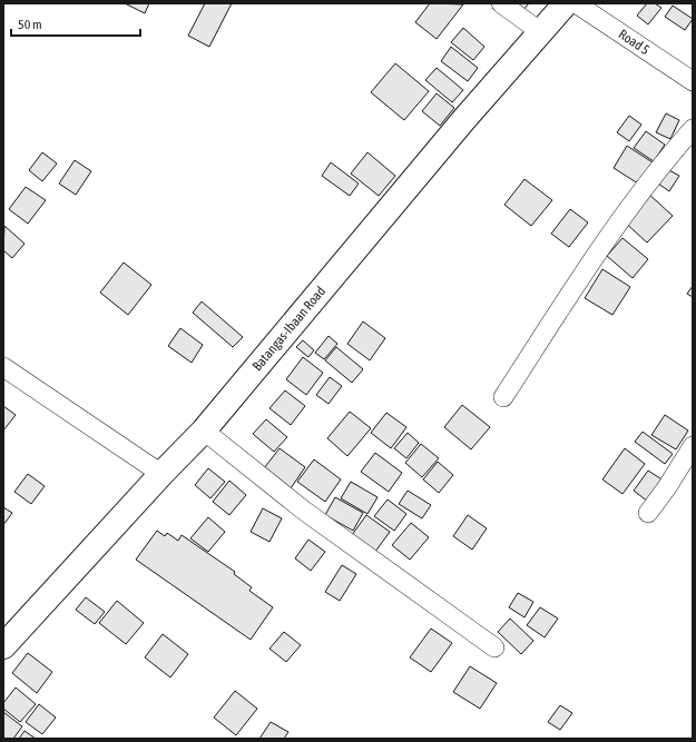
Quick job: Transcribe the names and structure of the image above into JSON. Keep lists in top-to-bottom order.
{
  "streets": {
    "main road": ["Batangas-Ibaan Road"],
    "street": ["Road 5"]
  },
  "scale_bar": "50 m"
}
